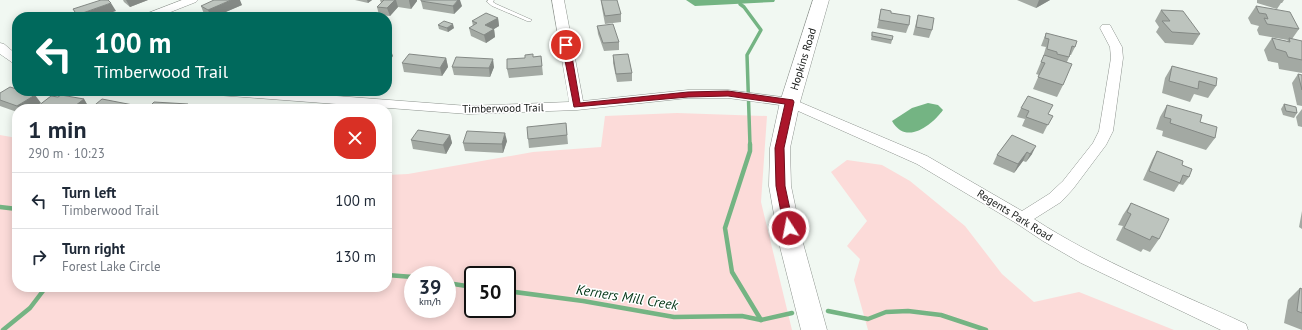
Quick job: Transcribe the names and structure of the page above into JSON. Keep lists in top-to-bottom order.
{
  "streets": {
    "main road": ["Hopkins Road"],
    "street": ["Timberwood Trail", "Regents Park Road"]
  },
  "crossings": [
    ["Hopkins Road", "Timberwood Trail"],
    ["Hopkins Road", "Regents Park Road"],
    ["Timberwood Trail", "Regents Park Road"]
  ],
  "water": ["Kerners Mill Creek"],
  "page": {
    "turn": ["100 m", "Timberwood Trail"],
    "heading": ["1 min", "290 m · 10:23"],
    "list": [
      {
        "name": "Turn left",
        "note": "Timberwood Trail",
        "value": "100 m"
      },
      {
        "name": "Turn right",
        "note": "Forest Lake Circle",
        "value": "130 m"
      }
    ],
    "speed": "39 km/h",
    "limit": "50"
  }
}
